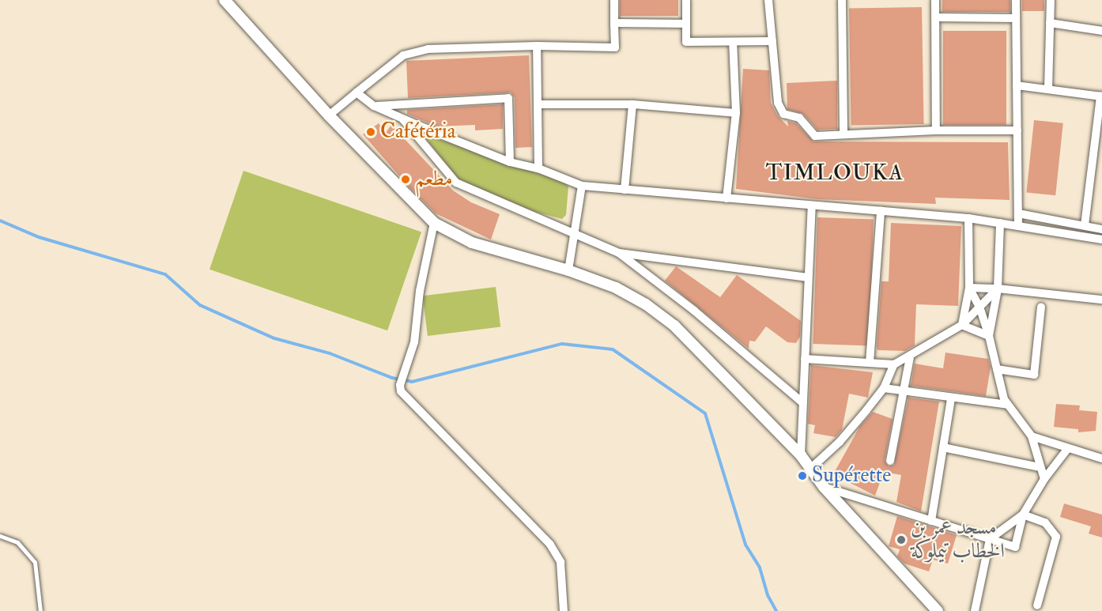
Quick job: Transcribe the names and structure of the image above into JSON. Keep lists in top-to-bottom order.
{
  "districts": ["TIMLOUKA"],
  "places": [
    "Cafétéria",
    "مطعم",
    "Supérette",
    "مسجد عمر بن الخطاب تيملوكة"
  ]
}
